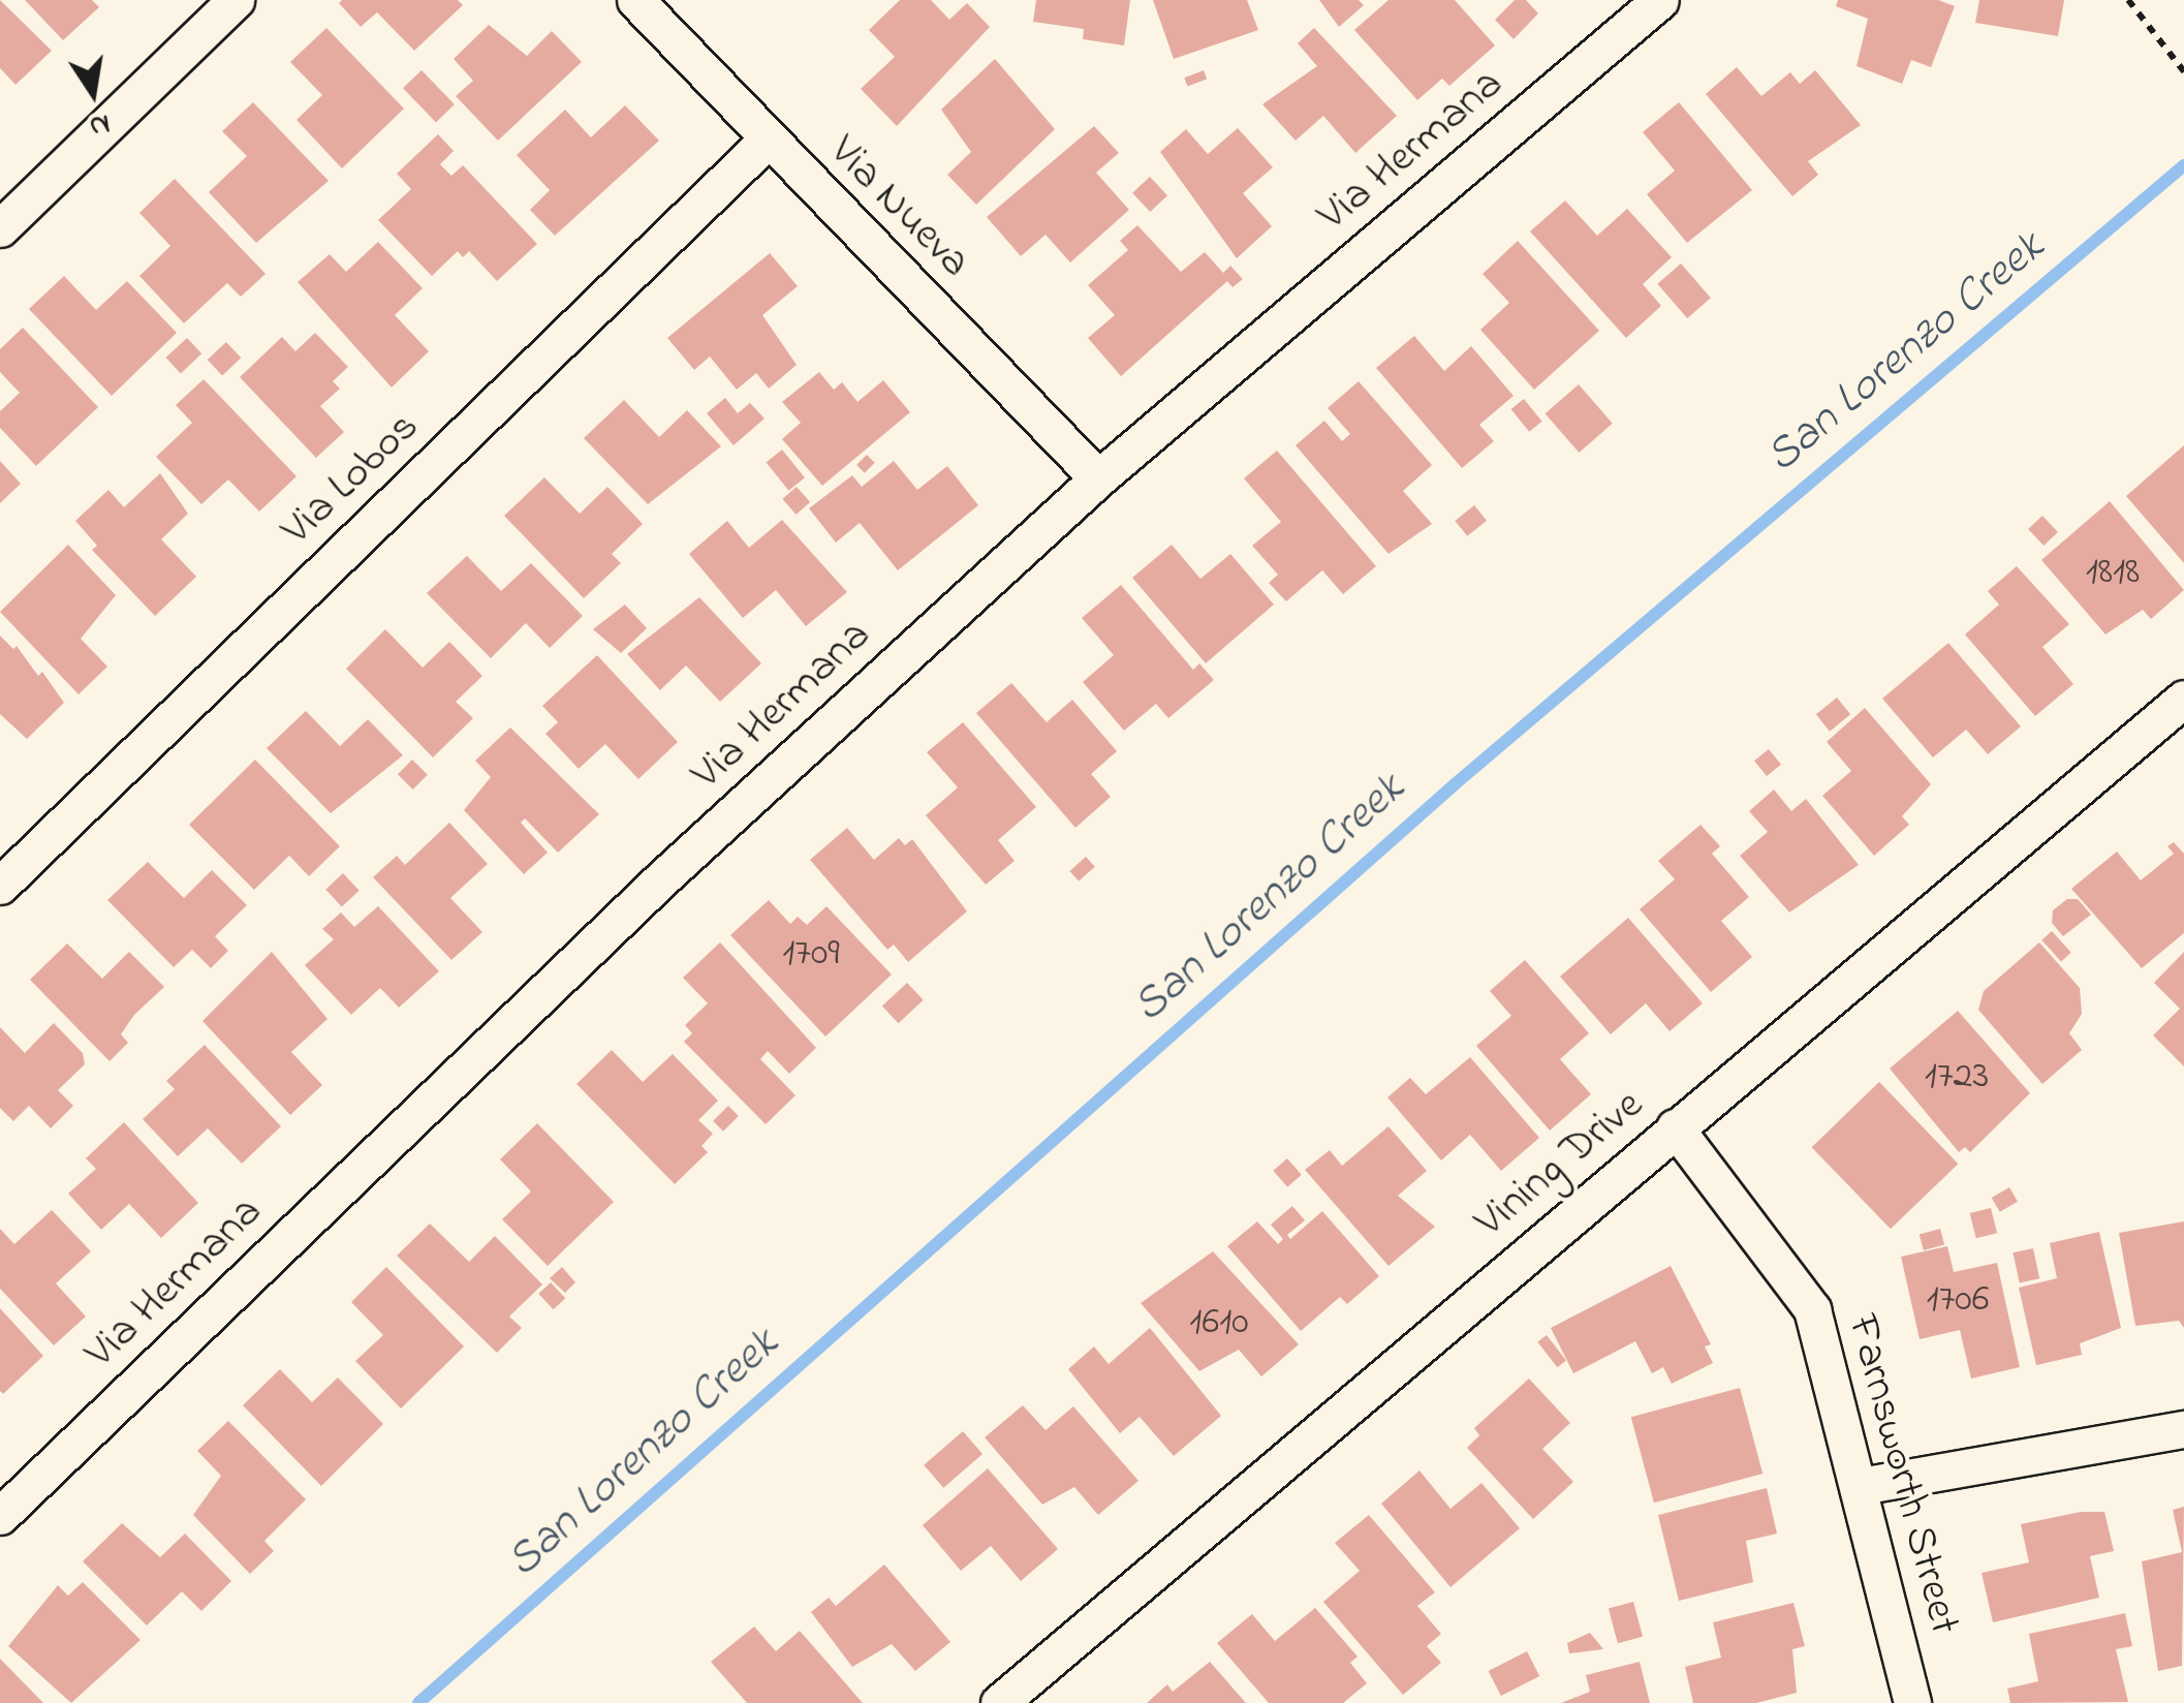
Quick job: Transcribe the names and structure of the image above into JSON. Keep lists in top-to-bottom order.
{
  "streets": {
    "street": [
      "Via Hermana",
      "Via Nueva",
      "Via Lobos",
      "Vining Drive",
      "Farnsworth Street"
    ]
  },
  "crossings": [
    ["Via Hermana", "Via Nueva"],
    ["Via Nueva", "Via Lobos"],
    ["Vining Drive", "Farnsworth Street"]
  ],
  "water": ["San Lorenzo Creek"],
  "house_numbers": [
    "1818",
    "1709",
    "1723",
    "1706",
    "1610"
  ],
  "north": "bottom"
}
